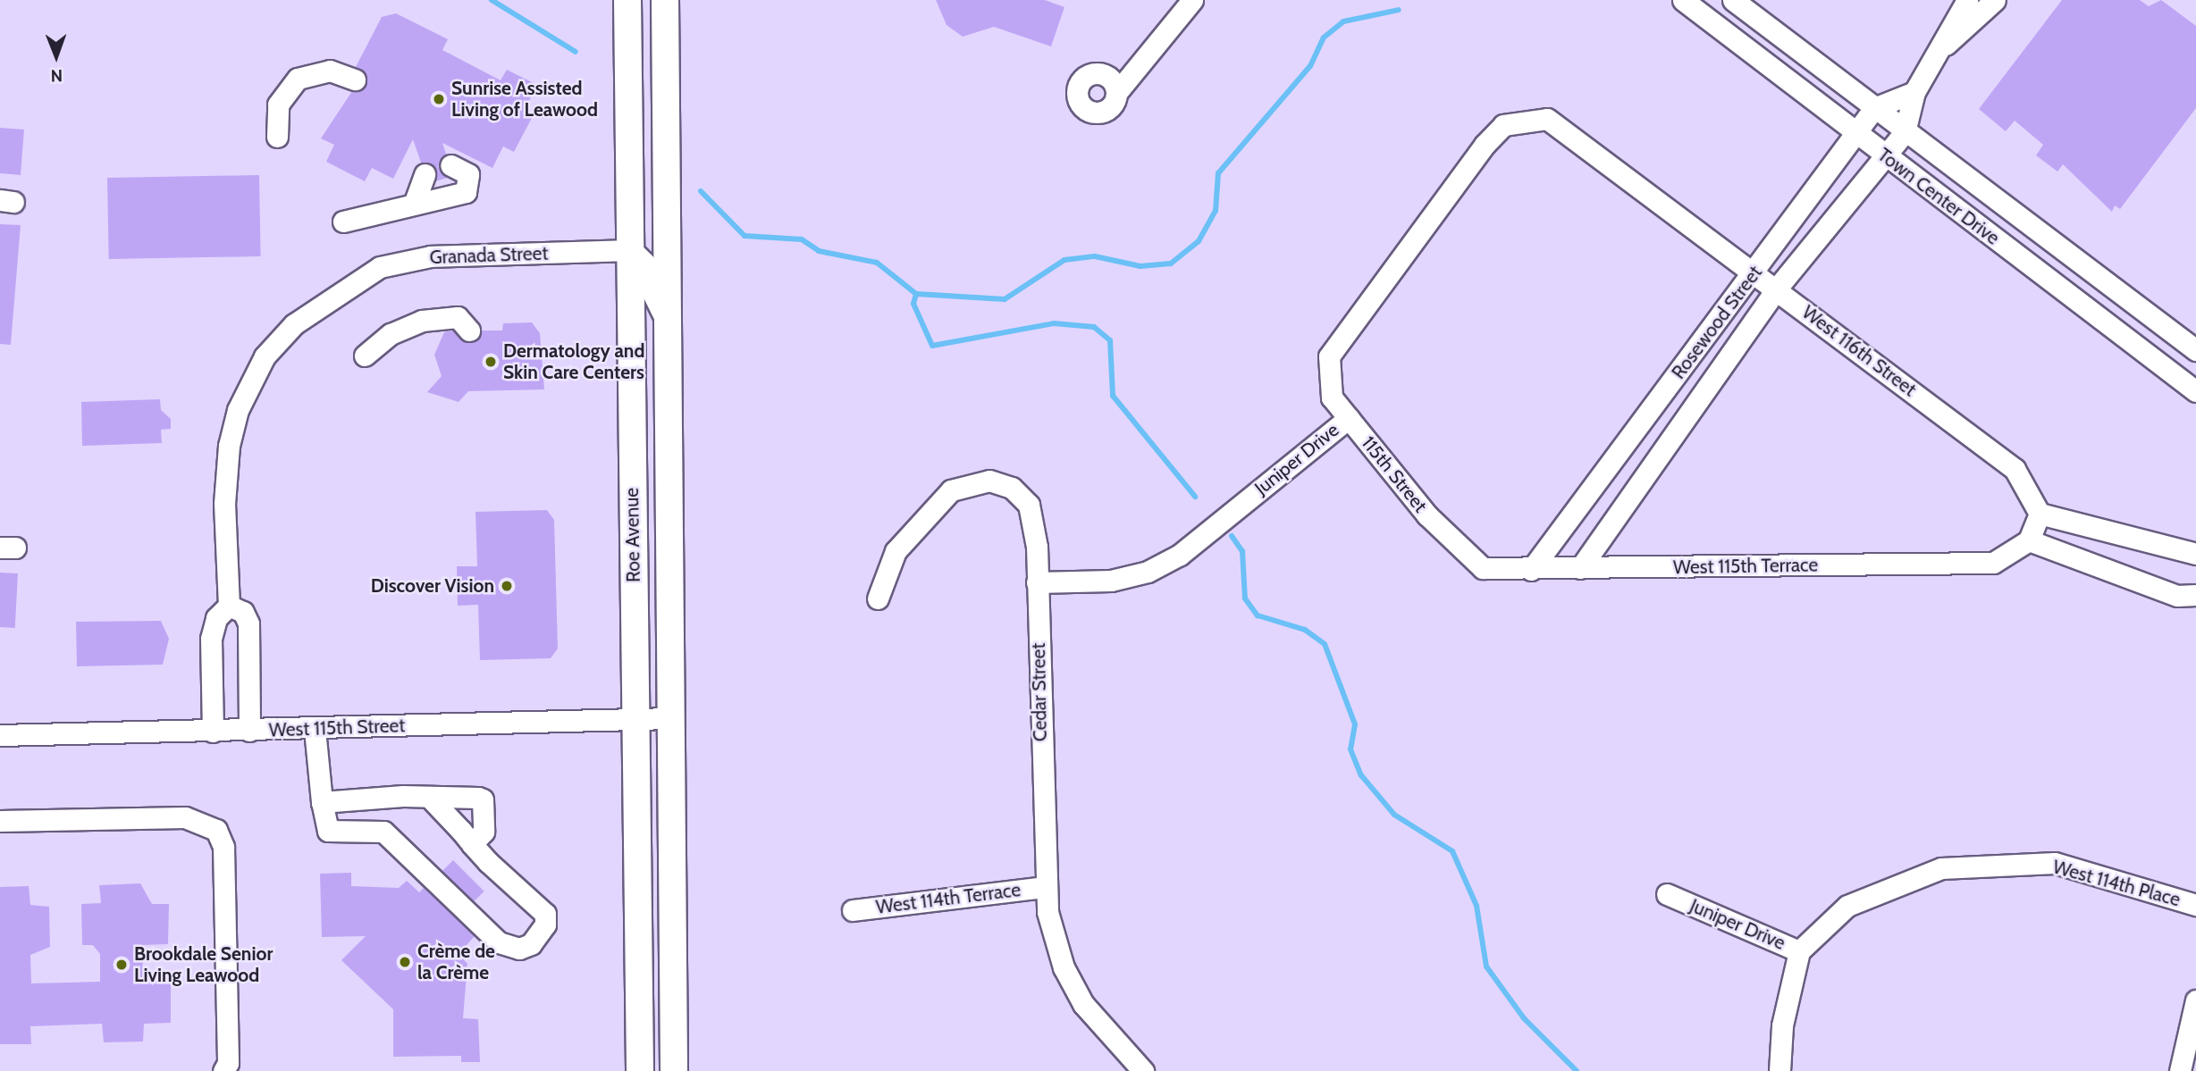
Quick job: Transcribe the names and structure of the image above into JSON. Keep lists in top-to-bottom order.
{
  "streets": {
    "main road": ["Roe Avenue"],
    "street": [
      "Town Center Drive",
      "Granada Street",
      "Rosewood Street",
      "West 116th Street",
      "Juniper Drive",
      "115th Street",
      "West 115th Terrace",
      "Cedar Street",
      "West 115th Street",
      "West 114th Place",
      "West 114th Terrace"
    ]
  },
  "crossings": [
    ["Town Center Drive", "Rosewood Street"],
    ["Granada Street", "Roe Avenue"],
    ["Rosewood Street", "West 116th Street"],
    ["Rosewood Street", "West 115th Terrace"],
    ["West 116th Street", "Juniper Drive"],
    ["Juniper Drive", "115th Street"],
    ["Juniper Drive", "Cedar Street"],
    ["Juniper Drive", "West 114th Place"],
    ["115th Street", "West 115th Terrace"],
    ["Roe Avenue", "West 115th Street"],
    ["Cedar Street", "West 114th Terrace"]
  ],
  "places": [
    "Sunrise Assisted Living of Leawood",
    "Dermatology and Skin Care Centers",
    "Discover Vision",
    "Crème de la Crème",
    "Brookdale Senior Living Leawood"
  ],
  "north": "bottom"
}
